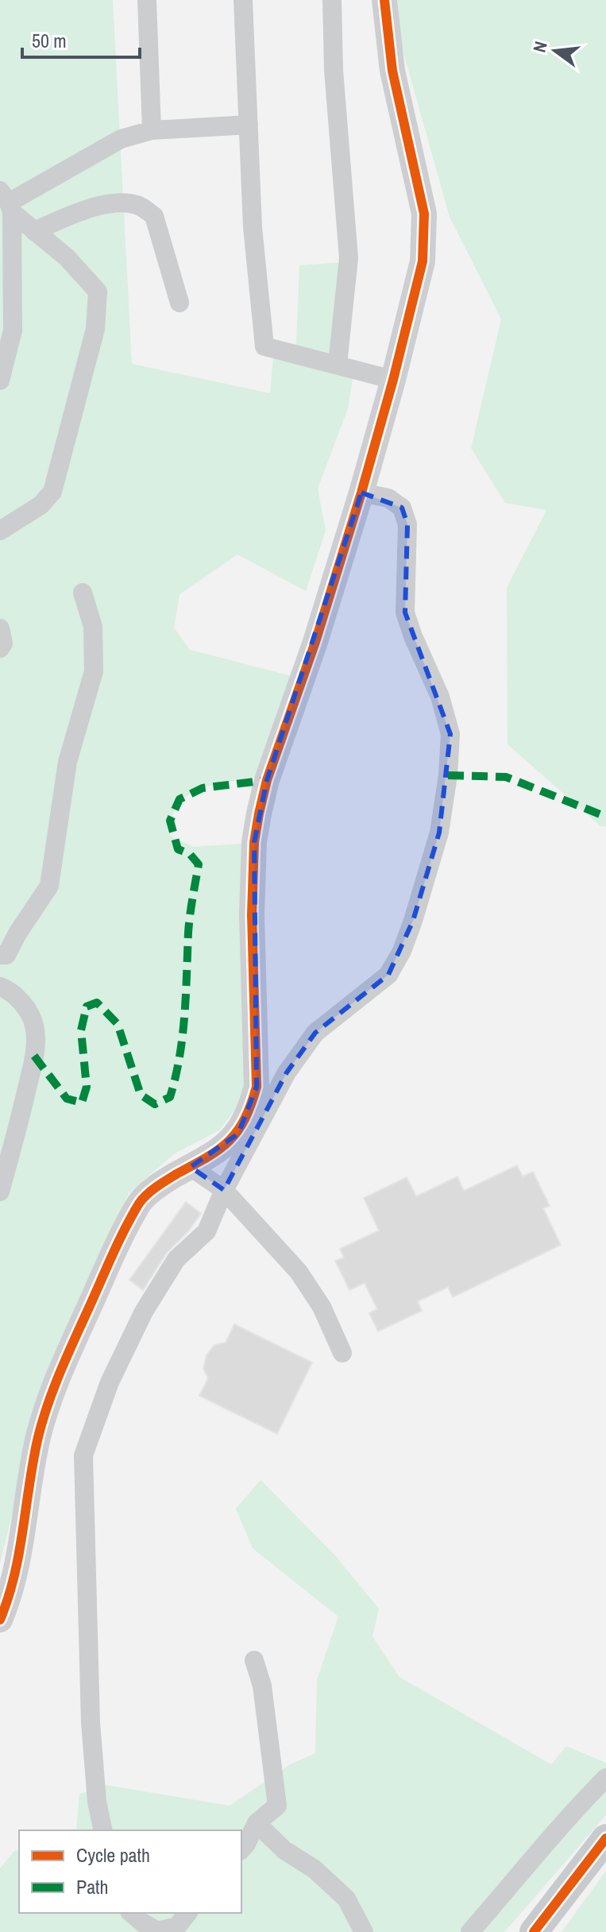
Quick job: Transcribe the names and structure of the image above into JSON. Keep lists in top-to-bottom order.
{
  "legend": ["Cycle path", "Path"],
  "scale_bar": "50 m",
  "north": "left"
}
